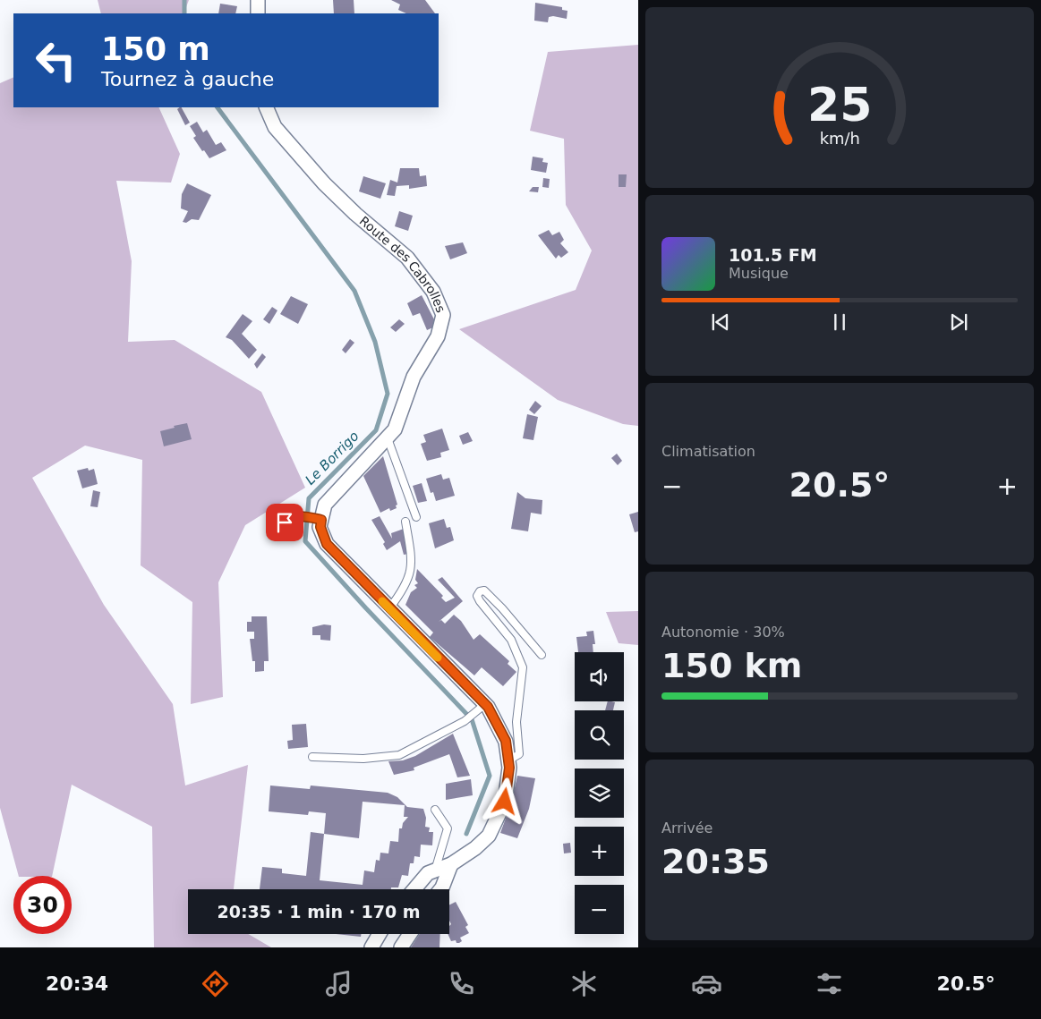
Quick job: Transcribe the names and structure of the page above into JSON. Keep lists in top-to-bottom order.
{
  "streets": {
    "street": ["Route des Cabrolles"]
  },
  "water": ["Le Borrigo"],
  "page": {
    "turn": ["150 m", "Tournez à gauche"],
    "song": ["101.5 FM", "Musique"],
    "tile": [
      "Climatisation",
      ["Autonomie · 30%", "150 km"],
      ["Arrivée", "20:35"]
    ],
    "heat": ["−", "20.5°", "+"],
    "map_buttons": ["+", "−"],
    "limit": "30",
    "trip": "20:35 · 1 min · 170 m",
    "tabs": ["20:34", "20.5°"],
    "gauge": ["25", "km/h"]
  }
}
